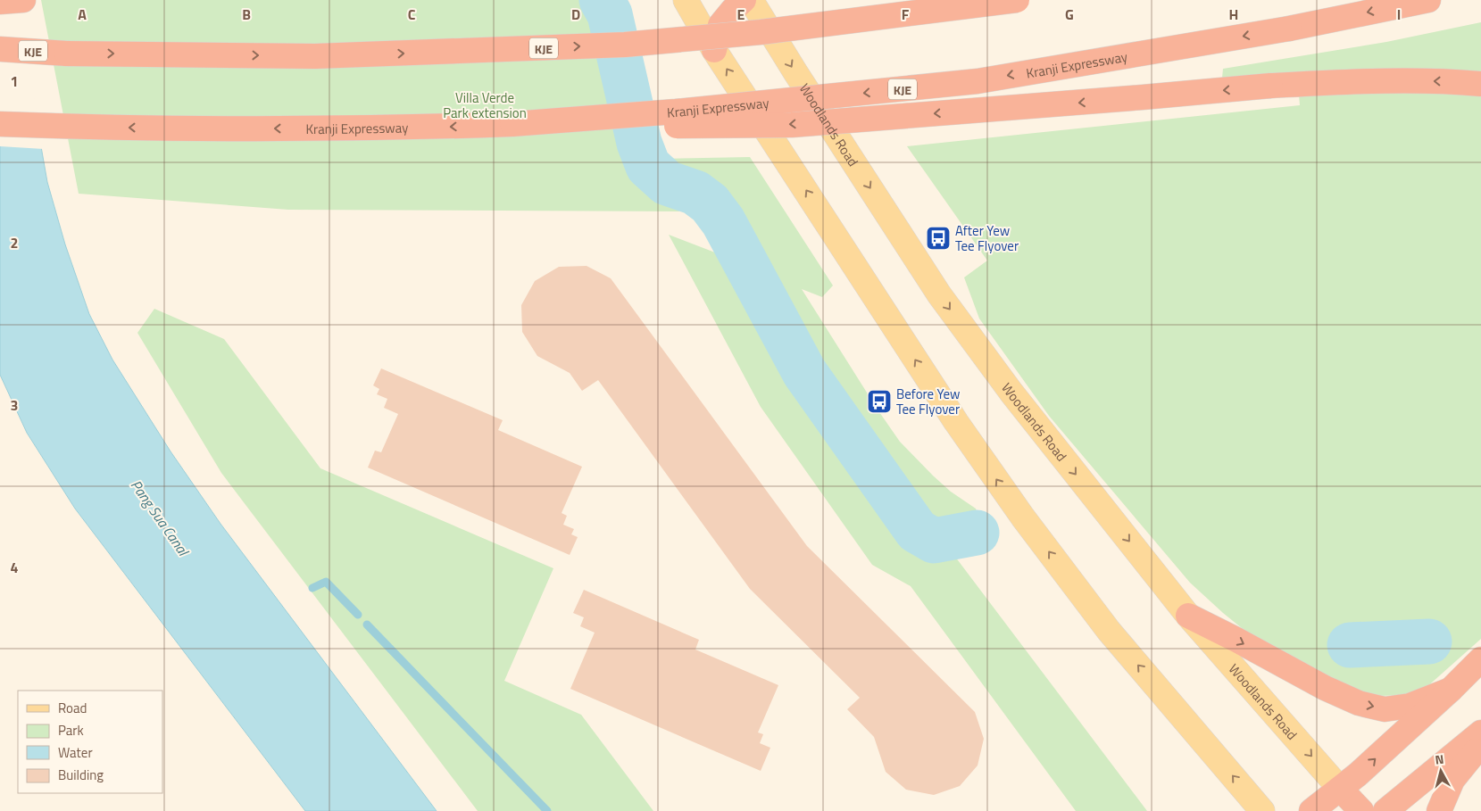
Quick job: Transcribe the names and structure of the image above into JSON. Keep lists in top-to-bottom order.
{
  "streets": {
    "highway": ["KJE", "Kranji Expressway", "Woodlands Road"]
  },
  "water": ["Pang Sua Canal"],
  "parks": ["Villa Verde Park extension"],
  "places": {
    "bus stop": ["After Yew Tee Flyover", "Before Yew Tee Flyover"]
  },
  "legend": [
    "Road",
    "Park",
    "Water",
    "Building"
  ],
  "north": "top",
  "grid": {
    "columns": [
      "A",
      "B",
      "C",
      "D",
      "E",
      "F",
      "G",
      "H",
      "I"
    ],
    "rows": [
      "1",
      "2",
      "3",
      "4"
    ]
  }
}
